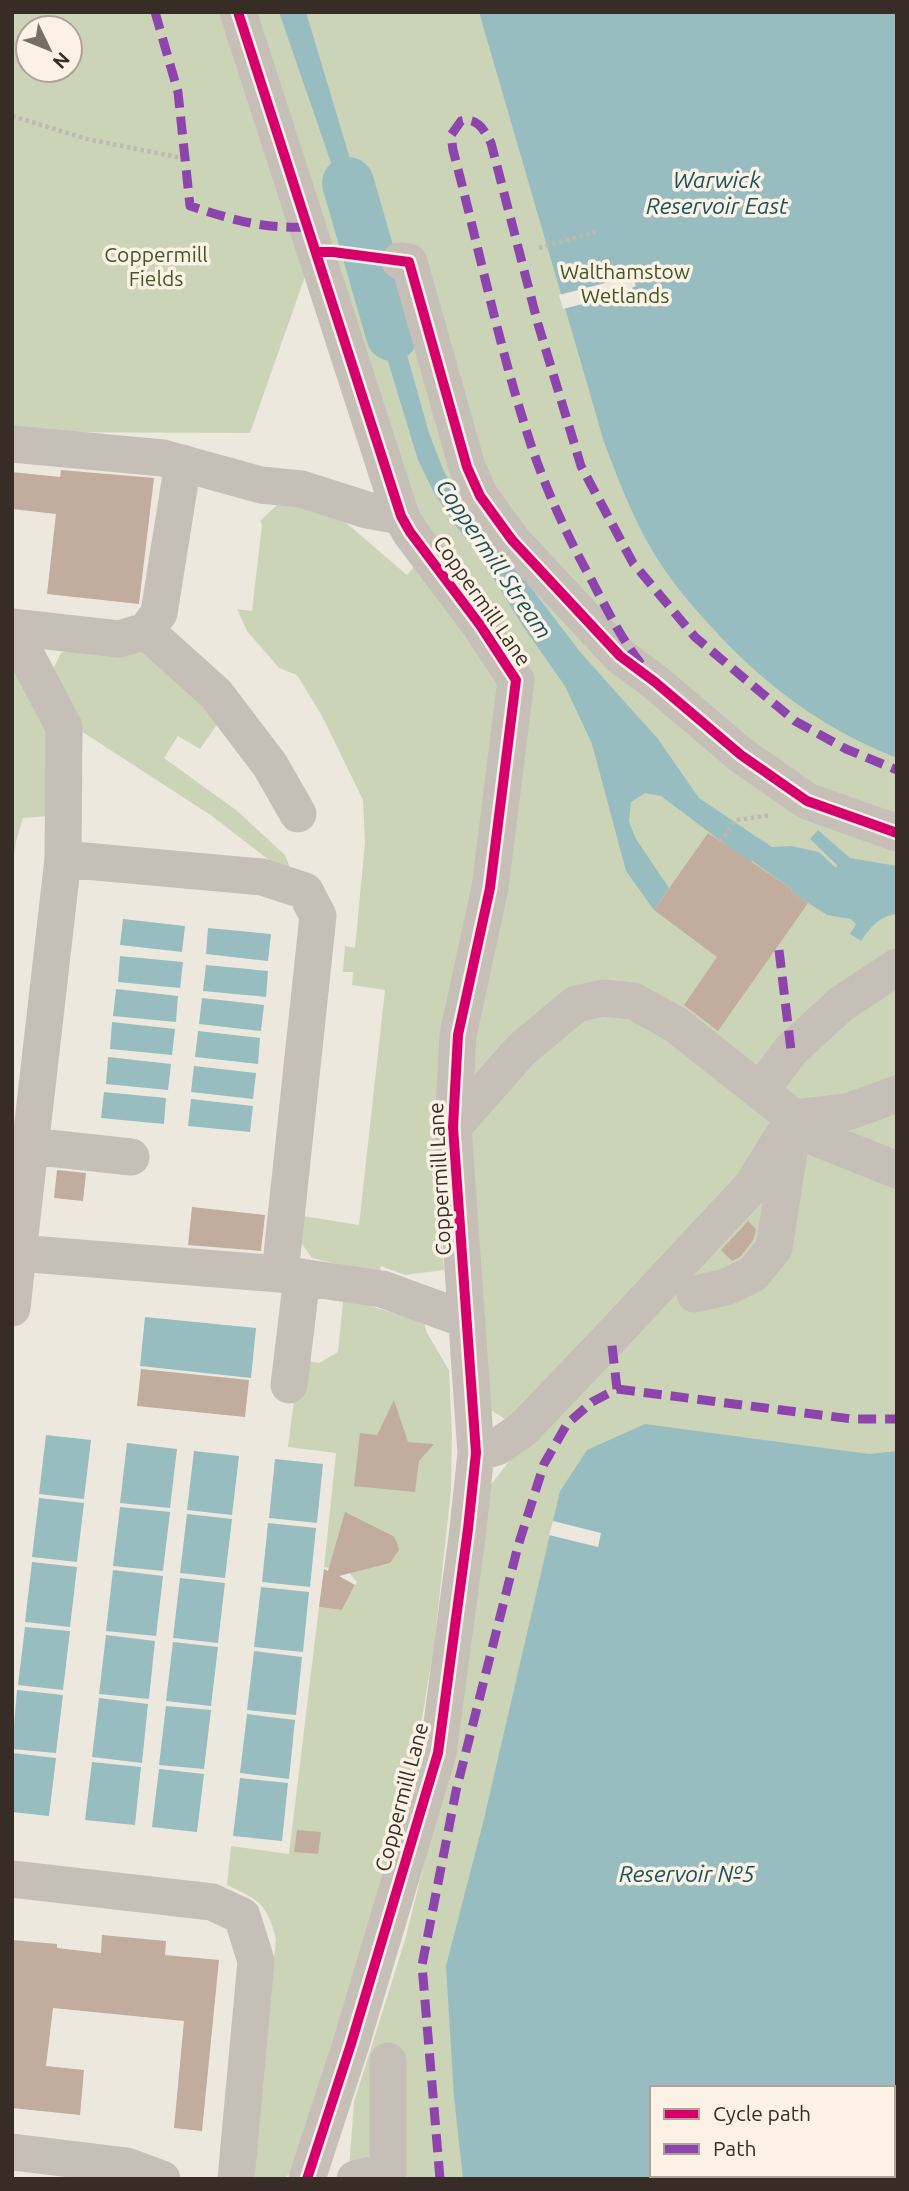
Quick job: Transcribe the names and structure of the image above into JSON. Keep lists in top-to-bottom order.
{
  "streets": {
    "street": ["Coppermill Lane"]
  },
  "water": ["Warwick Reservoir East", "Coppermill Stream", "Reservoir №5"],
  "parks": ["Coppermill Fields", "Walthamstow Wetlands"],
  "legend": ["Cycle path", "Path"],
  "north": "bottom right"
}
